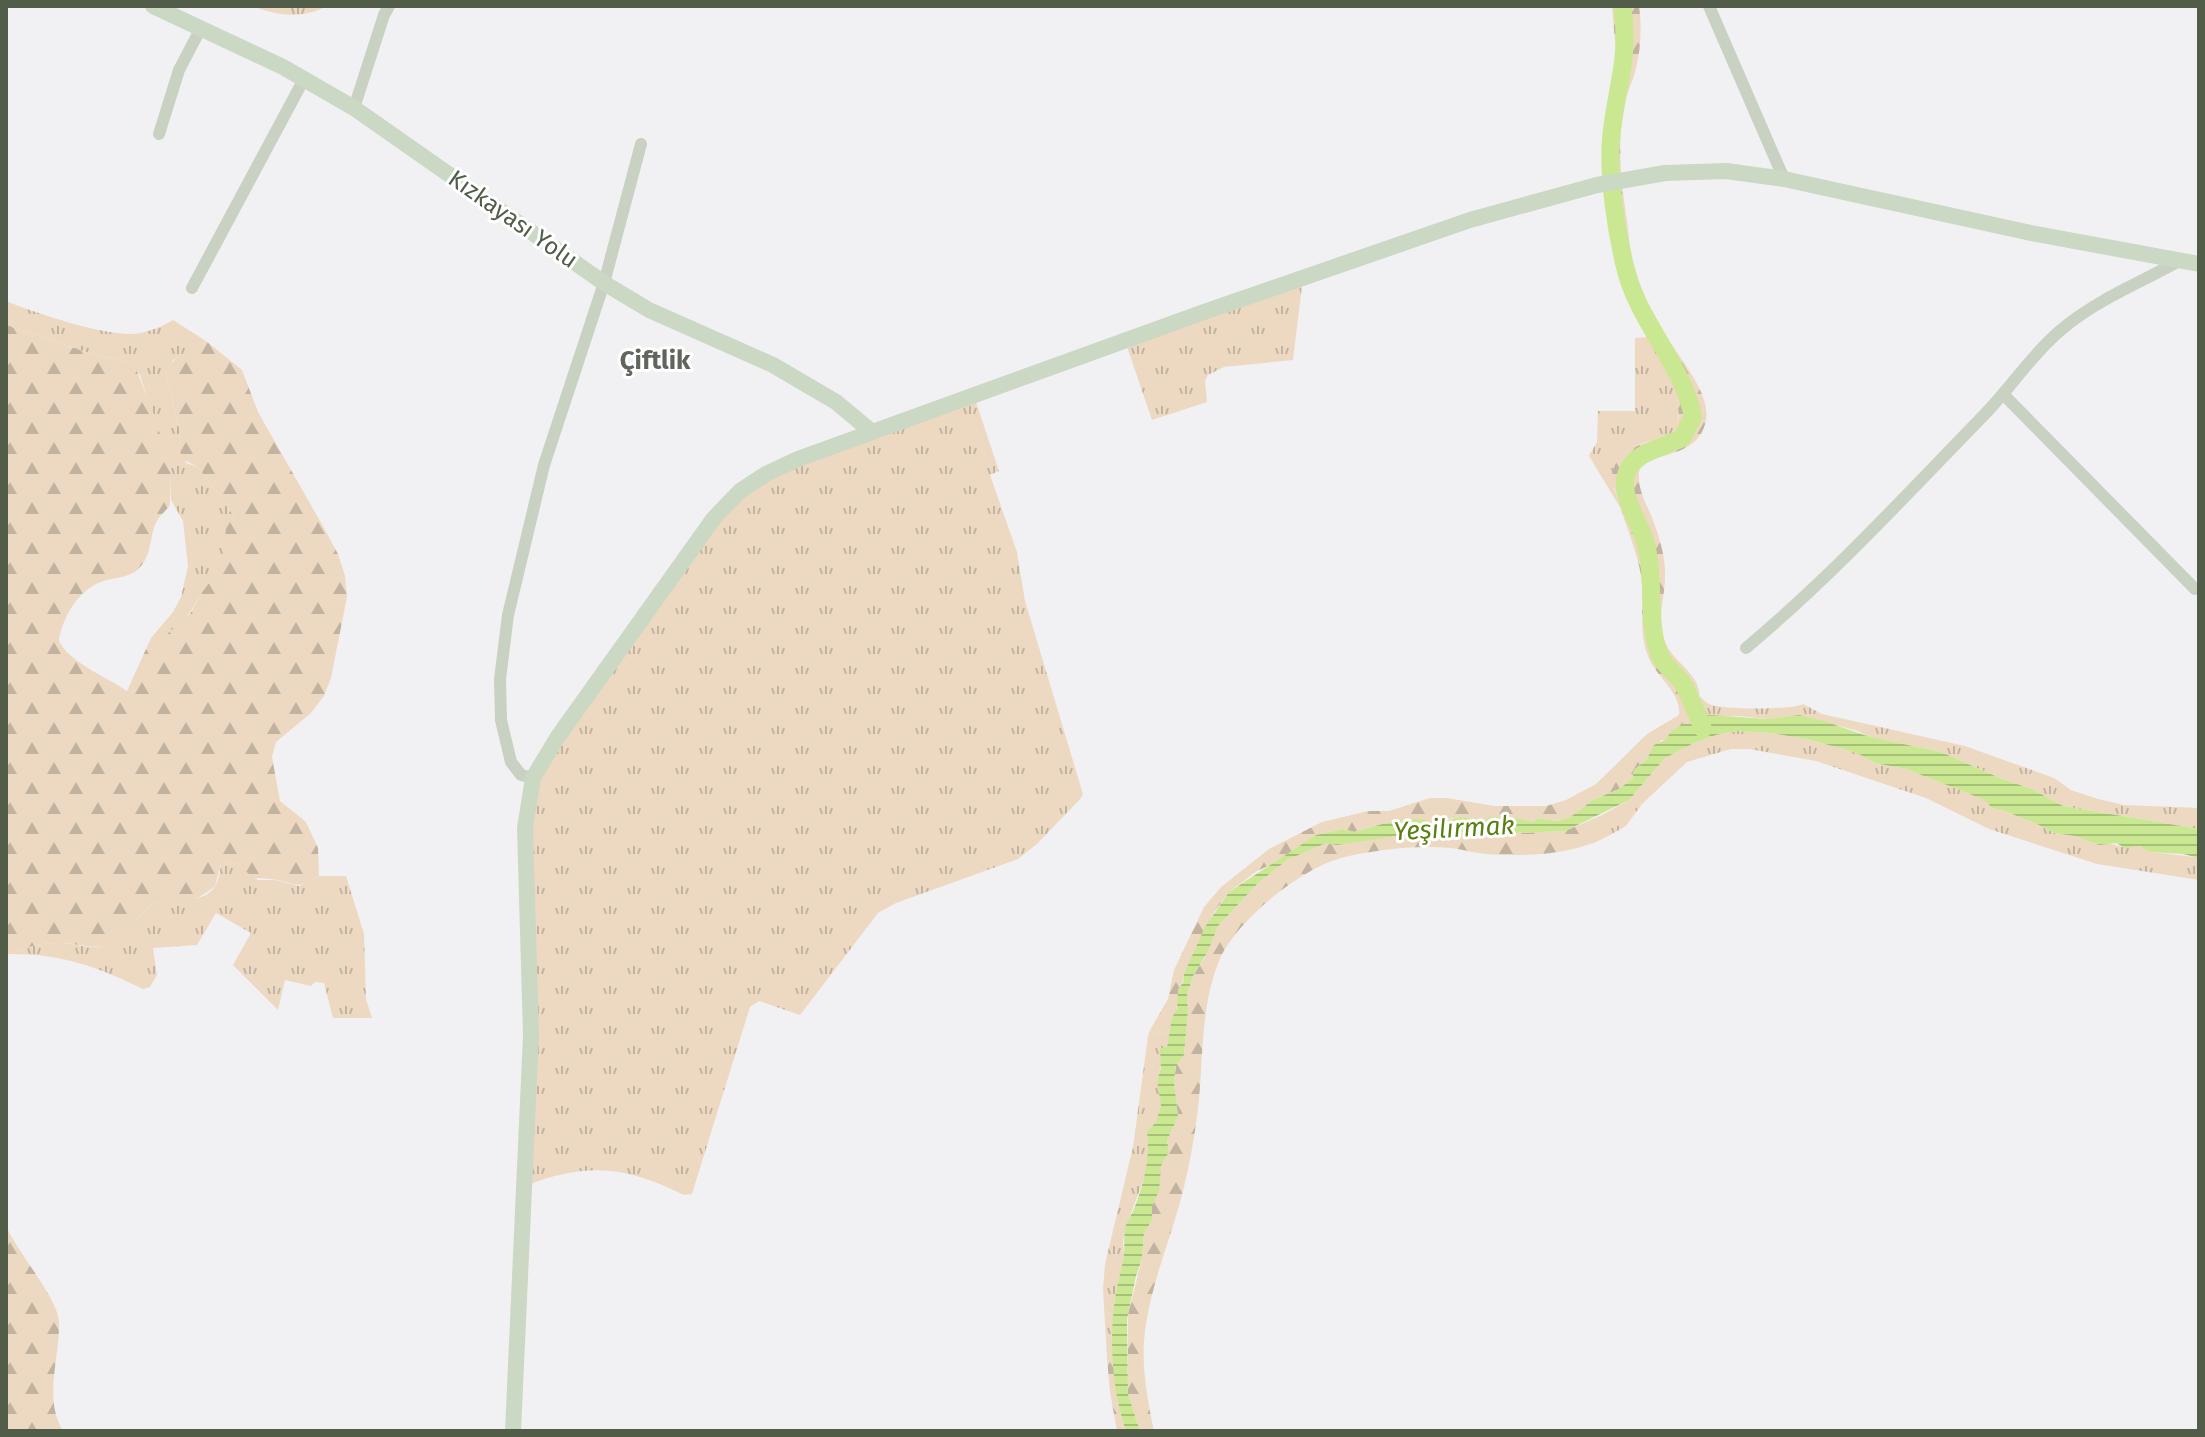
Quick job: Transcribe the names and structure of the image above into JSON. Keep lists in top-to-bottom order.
{
  "streets": {
    "street": ["Kızkayası Yolu"]
  },
  "districts": ["Çiftlik"],
  "water": ["Yeşilırmak"]
}
